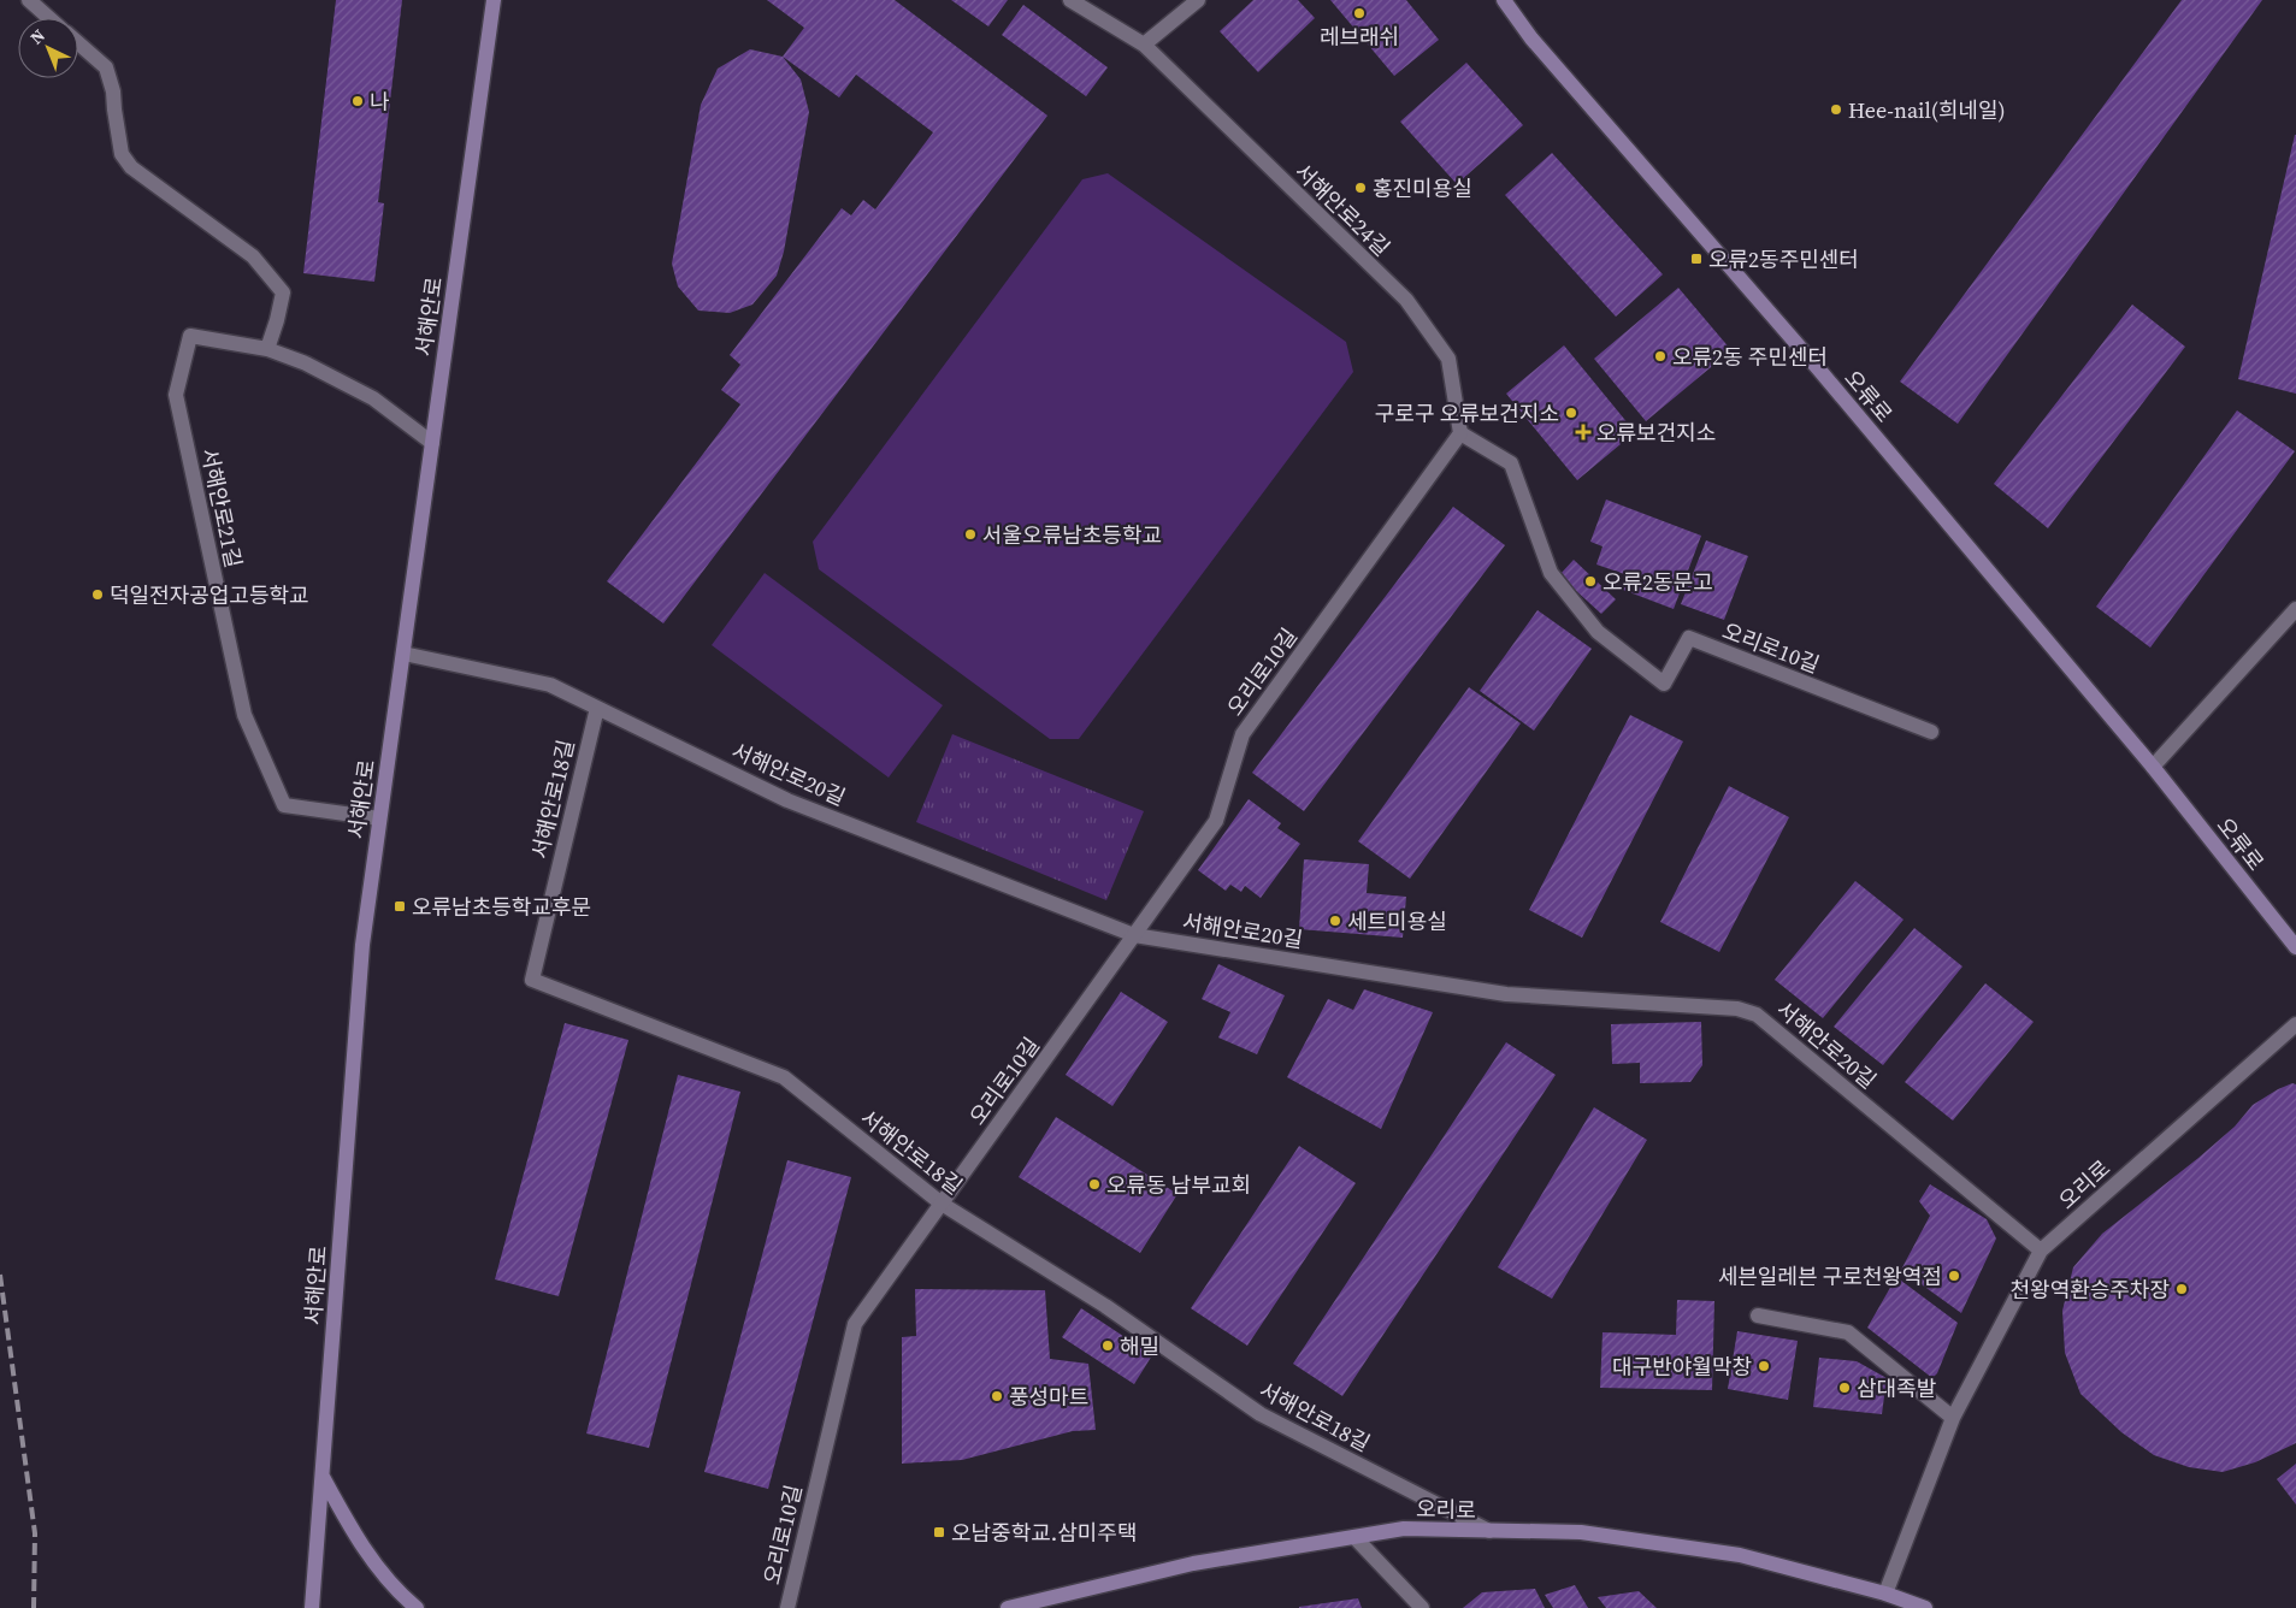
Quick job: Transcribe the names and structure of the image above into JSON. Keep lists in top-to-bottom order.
{
  "streets": {
    "main road": ["서해안로", "오류로", "오리로"],
    "street": [
      "서해안로24길",
      "서해안로21길",
      "오리로10길",
      "서해안로20길",
      "서해안로18길"
    ]
  },
  "crossings": [
    ["서해안로24길", "오리로10길"],
    ["서해안로", "서해안로21길"],
    ["서해안로", "서해안로20길"],
    ["오리로10길", "서해안로20길"],
    ["오리로10길", "서해안로18길"],
    ["서해안로20길", "서해안로18길"],
    ["서해안로20길", "오리로"],
    ["서해안로18길", "오리로"]
  ],
  "places": {
    "other": [
      "레브래쉬",
      "나",
      "Hee-nail(희네일)",
      "홍진미용실",
      "오류2동 주민센터",
      "구로구 오류보건지소",
      "서울오류남초등학교",
      "오류2동문고",
      "덕일전자공업고등학교",
      "세트미용실",
      "오류동 남부교회",
      "세븐일레븐 구로천왕역점",
      "천왕역환승주차장",
      "해밀",
      "대구반야월막창",
      "삼대족발",
      "풍성마트"
    ],
    "transit": ["오류2동주민센터", "오류남초등학교후문", "오남중학교.삼미주택"],
    "health": ["오류보건지소"]
  },
  "north": "top left"
}
